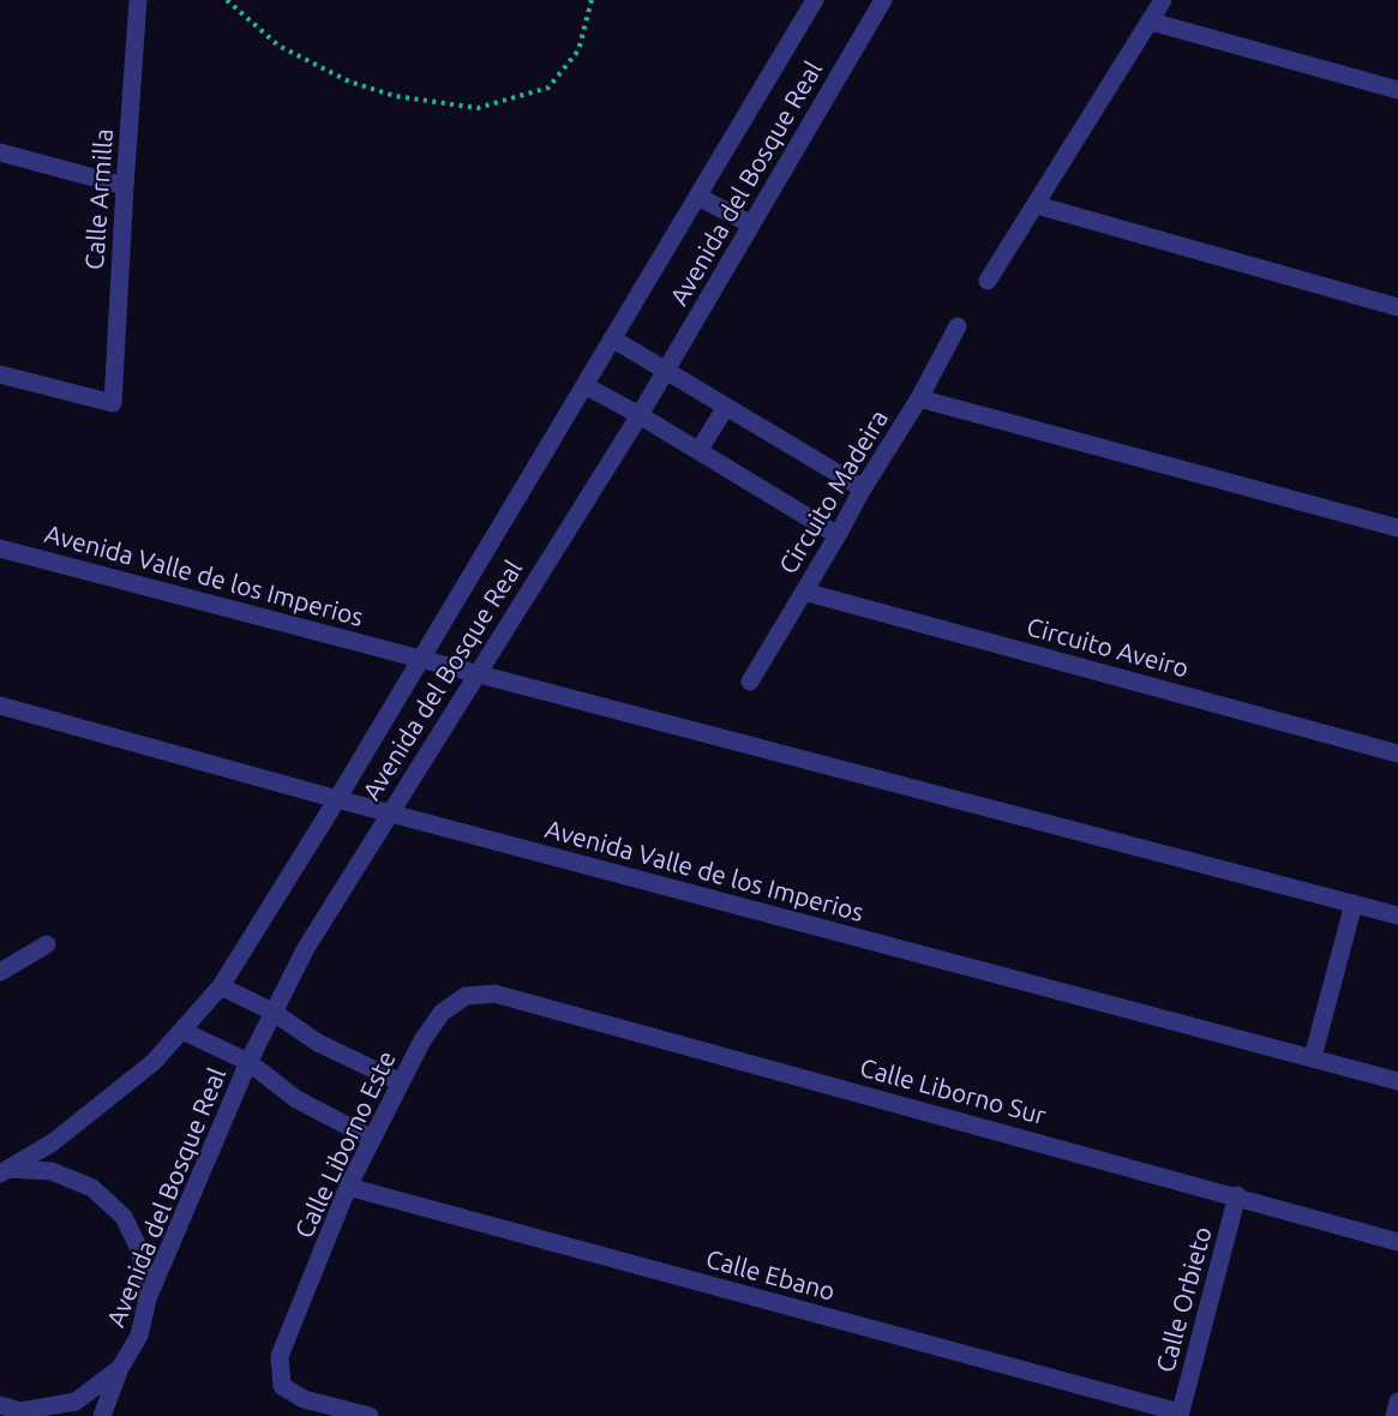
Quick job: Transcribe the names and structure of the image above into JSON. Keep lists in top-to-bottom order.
{
  "streets": {
    "street": [
      "Avenida del Bosque Real",
      "Calle Armilla",
      "Circuito Madeira",
      "Avenida Valle de los Imperios",
      "Circuito Aveiro",
      "Calle Liborno Sur",
      "Calle Liborno Este",
      "Calle Ebano",
      "Calle Orbieto"
    ]
  },
  "crossings": [
    ["Avenida del Bosque Real", "Avenida Valle de los Imperios"],
    ["Circuito Madeira", "Circuito Aveiro"],
    ["Calle Liborno Sur", "Calle Liborno Este"],
    ["Calle Liborno Sur", "Calle Orbieto"],
    ["Calle Liborno Este", "Calle Ebano"],
    ["Calle Ebano", "Calle Orbieto"]
  ]
}
